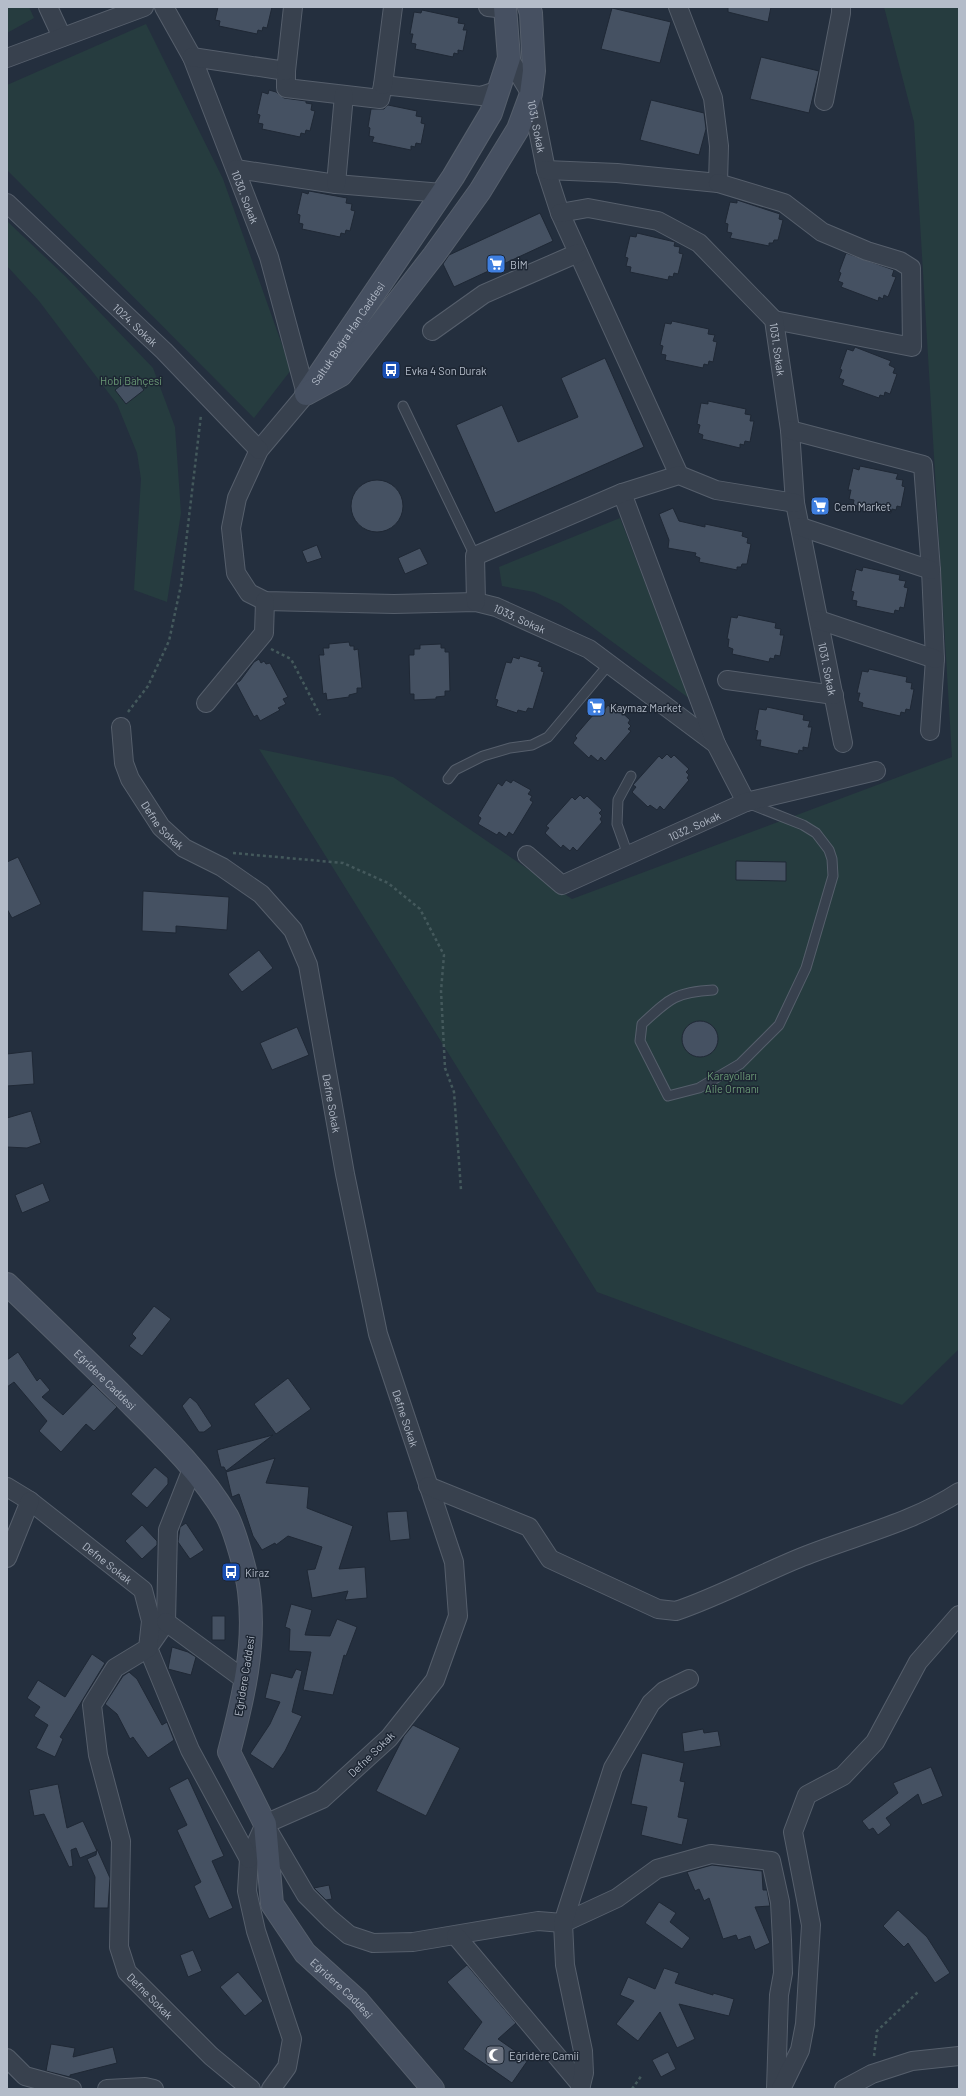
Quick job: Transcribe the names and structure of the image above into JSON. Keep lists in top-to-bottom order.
{
  "streets": {
    "street": [
      "1031. Sokak",
      "1030. Sokak",
      "1024. Sokak",
      "Saltuk Buğra Han Caddesi",
      "1033. Sokak",
      "Defne Sokak",
      "1032. Sokak",
      "Eğridere Caddesi"
    ]
  },
  "crossings": [
    ["1031. Sokak", "Saltuk Buğra Han Caddesi"],
    ["1030. Sokak", "Saltuk Buğra Han Caddesi"],
    ["1024. Sokak", "1033. Sokak"],
    ["1033. Sokak", "1032. Sokak"],
    ["Defne Sokak", "Eğridere Caddesi"]
  ],
  "parks": ["Hobi Bahçesi", "Karayolları Aile Ormanı"],
  "places": {
    "supermarket": ["BİM", "Cem Market", "Kaymaz Market"],
    "bus stop": ["Evka 4 Son Durak", "Kiraz"],
    "mosque": ["Eğridere Camii"]
  }
}
